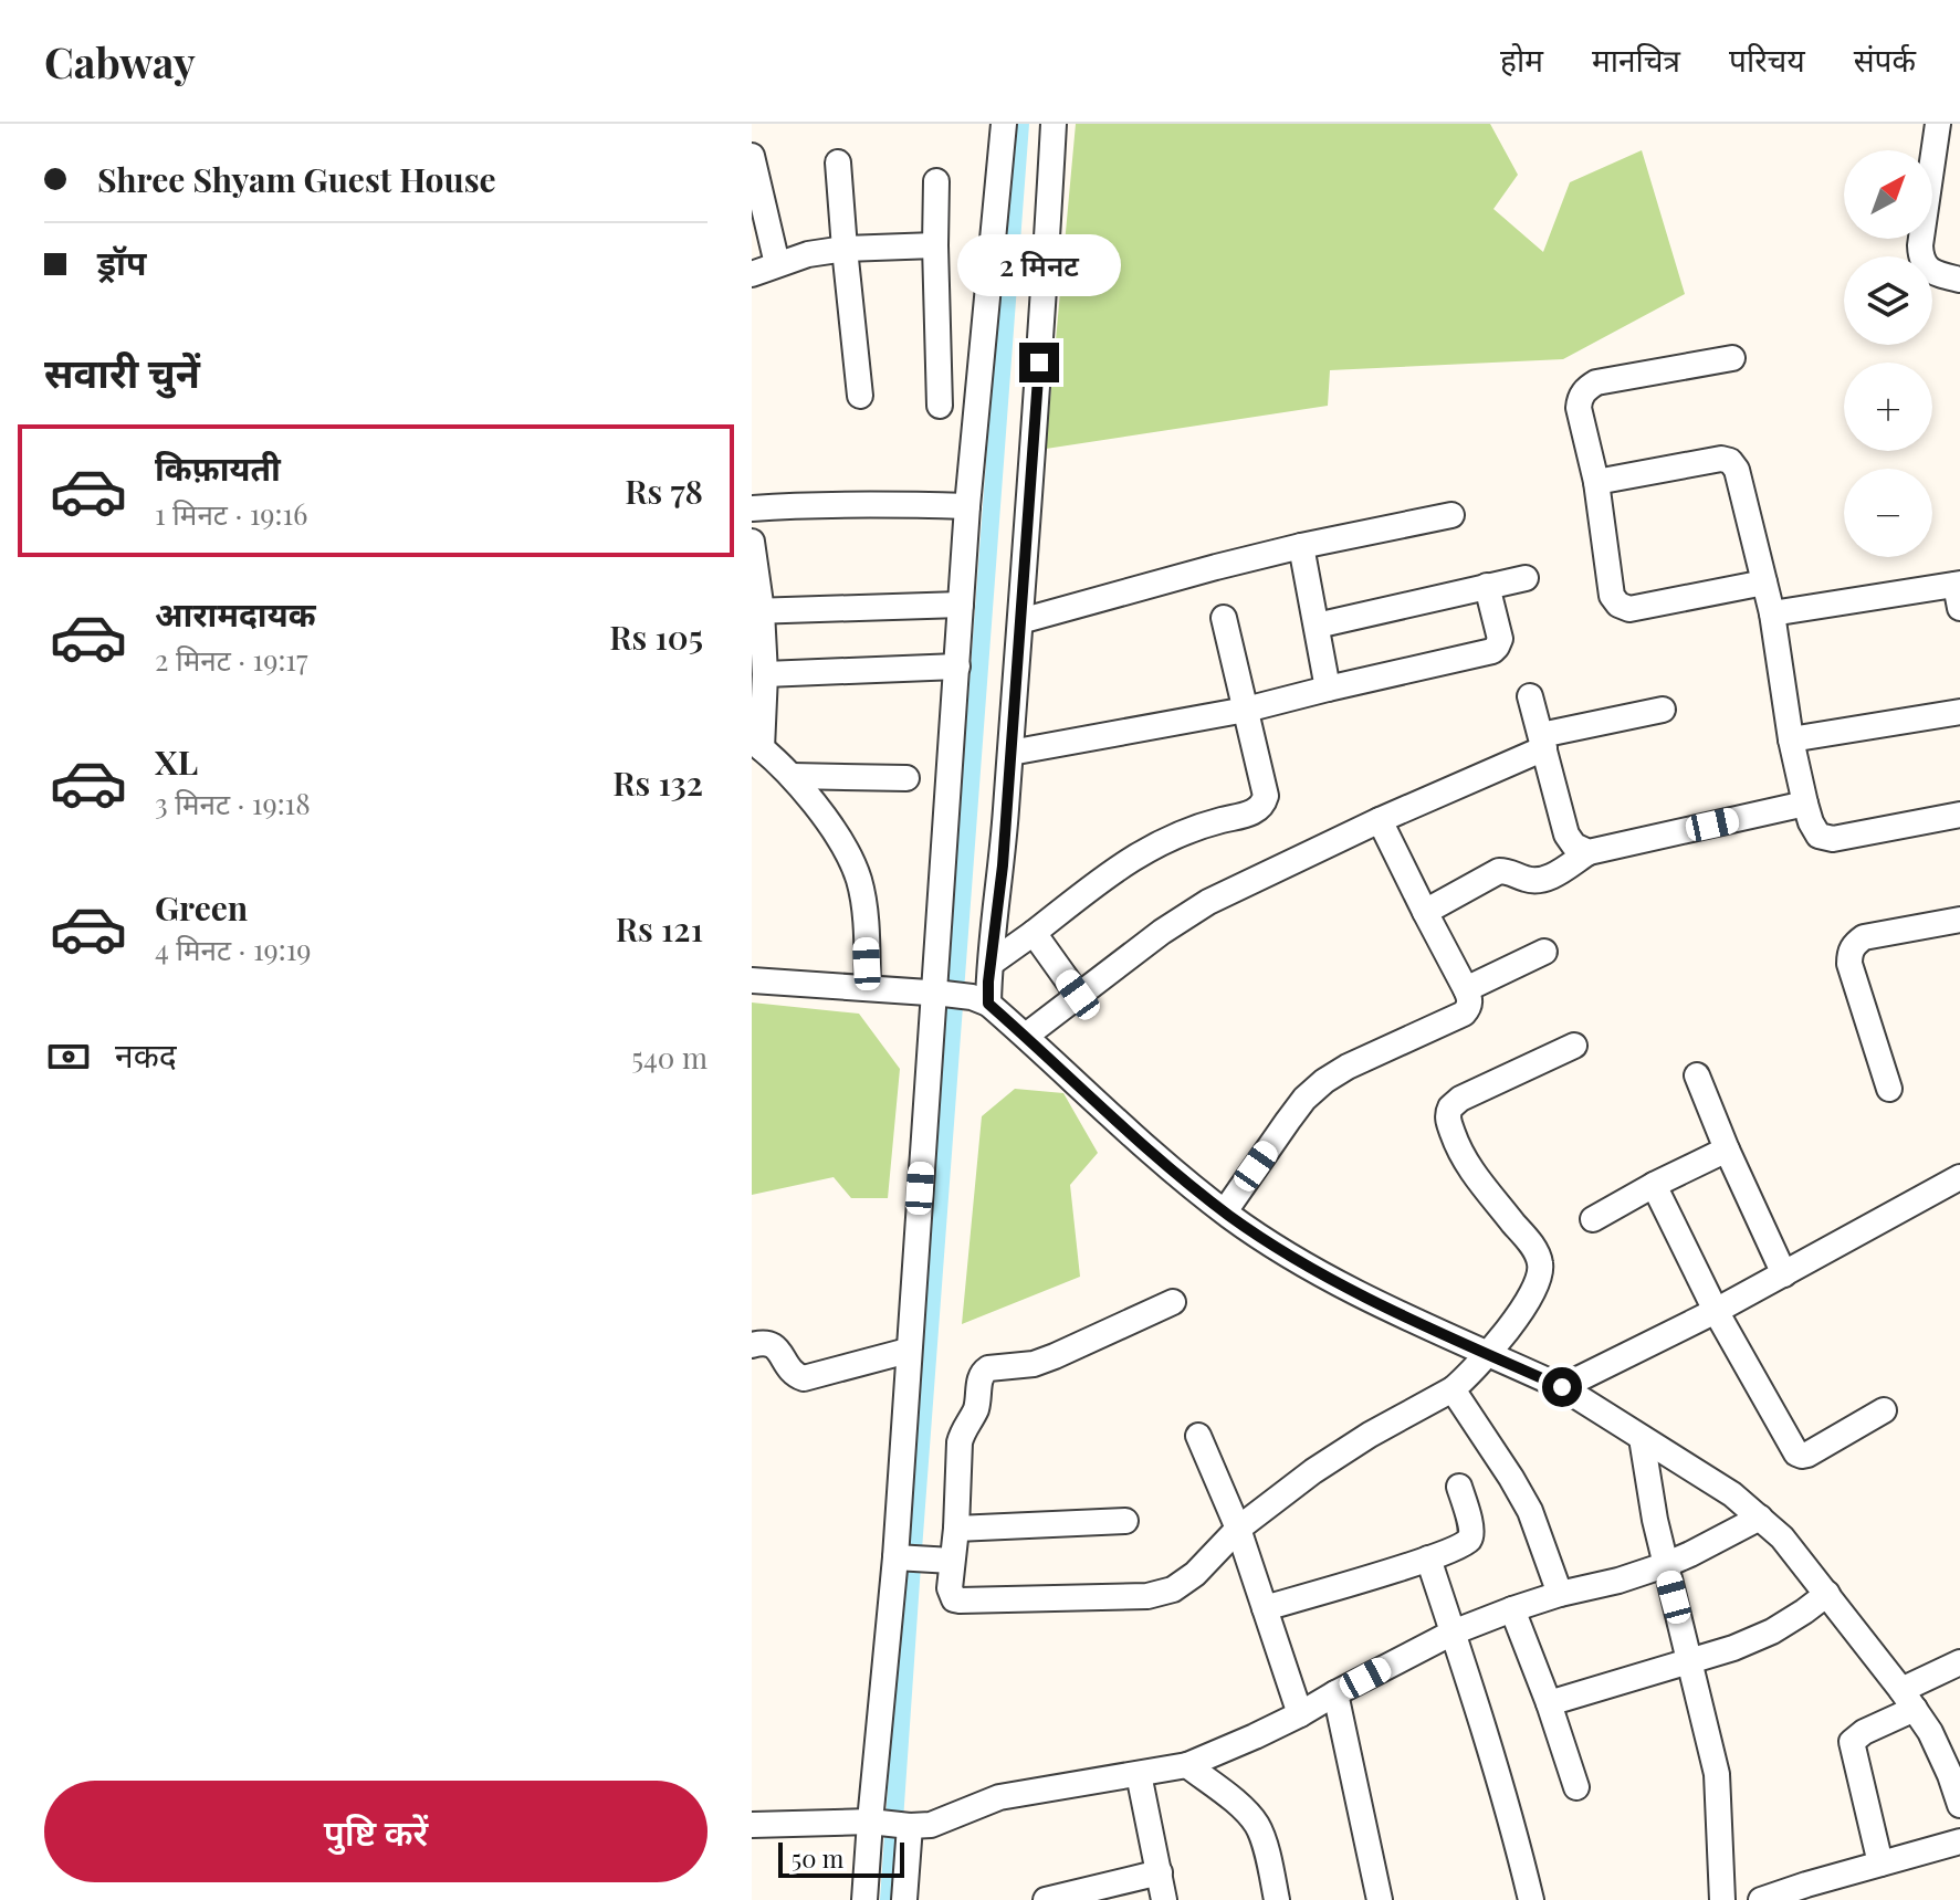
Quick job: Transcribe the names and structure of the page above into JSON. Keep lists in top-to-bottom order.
{
  "scale_bar": "50 m",
  "north": "top right",
  "page": {
    "header": "Cabway",
    "nav": [
      "होम",
      "मानचित्र",
      "परिचय",
      "संपर्क"
    ],
    "banner": ["Shree Shyam Guest House", "ड्रॉप"],
    "map_buttons": ["+", "−"],
    "bubble": "2 मिनट",
    "heading": "सवारी चुनें",
    "list": [
      {
        "name": "किफ़ायती",
        "note": "1 मिनट · 19:16",
        "value": "Rs 78"
      },
      {
        "name": "आरामदायक",
        "note": "2 मिनट · 19:17",
        "value": "Rs 105"
      },
      {
        "name": "XL",
        "note": "3 मिनट · 19:18",
        "value": "Rs 132"
      },
      {
        "name": "Green",
        "note": "4 मिनट · 19:19",
        "value": "Rs 121"
      }
    ],
    "pay": ["नकद", "540 m"],
    "buttons": "पुष्टि करें",
    "scale": "50 m"
  }
}
